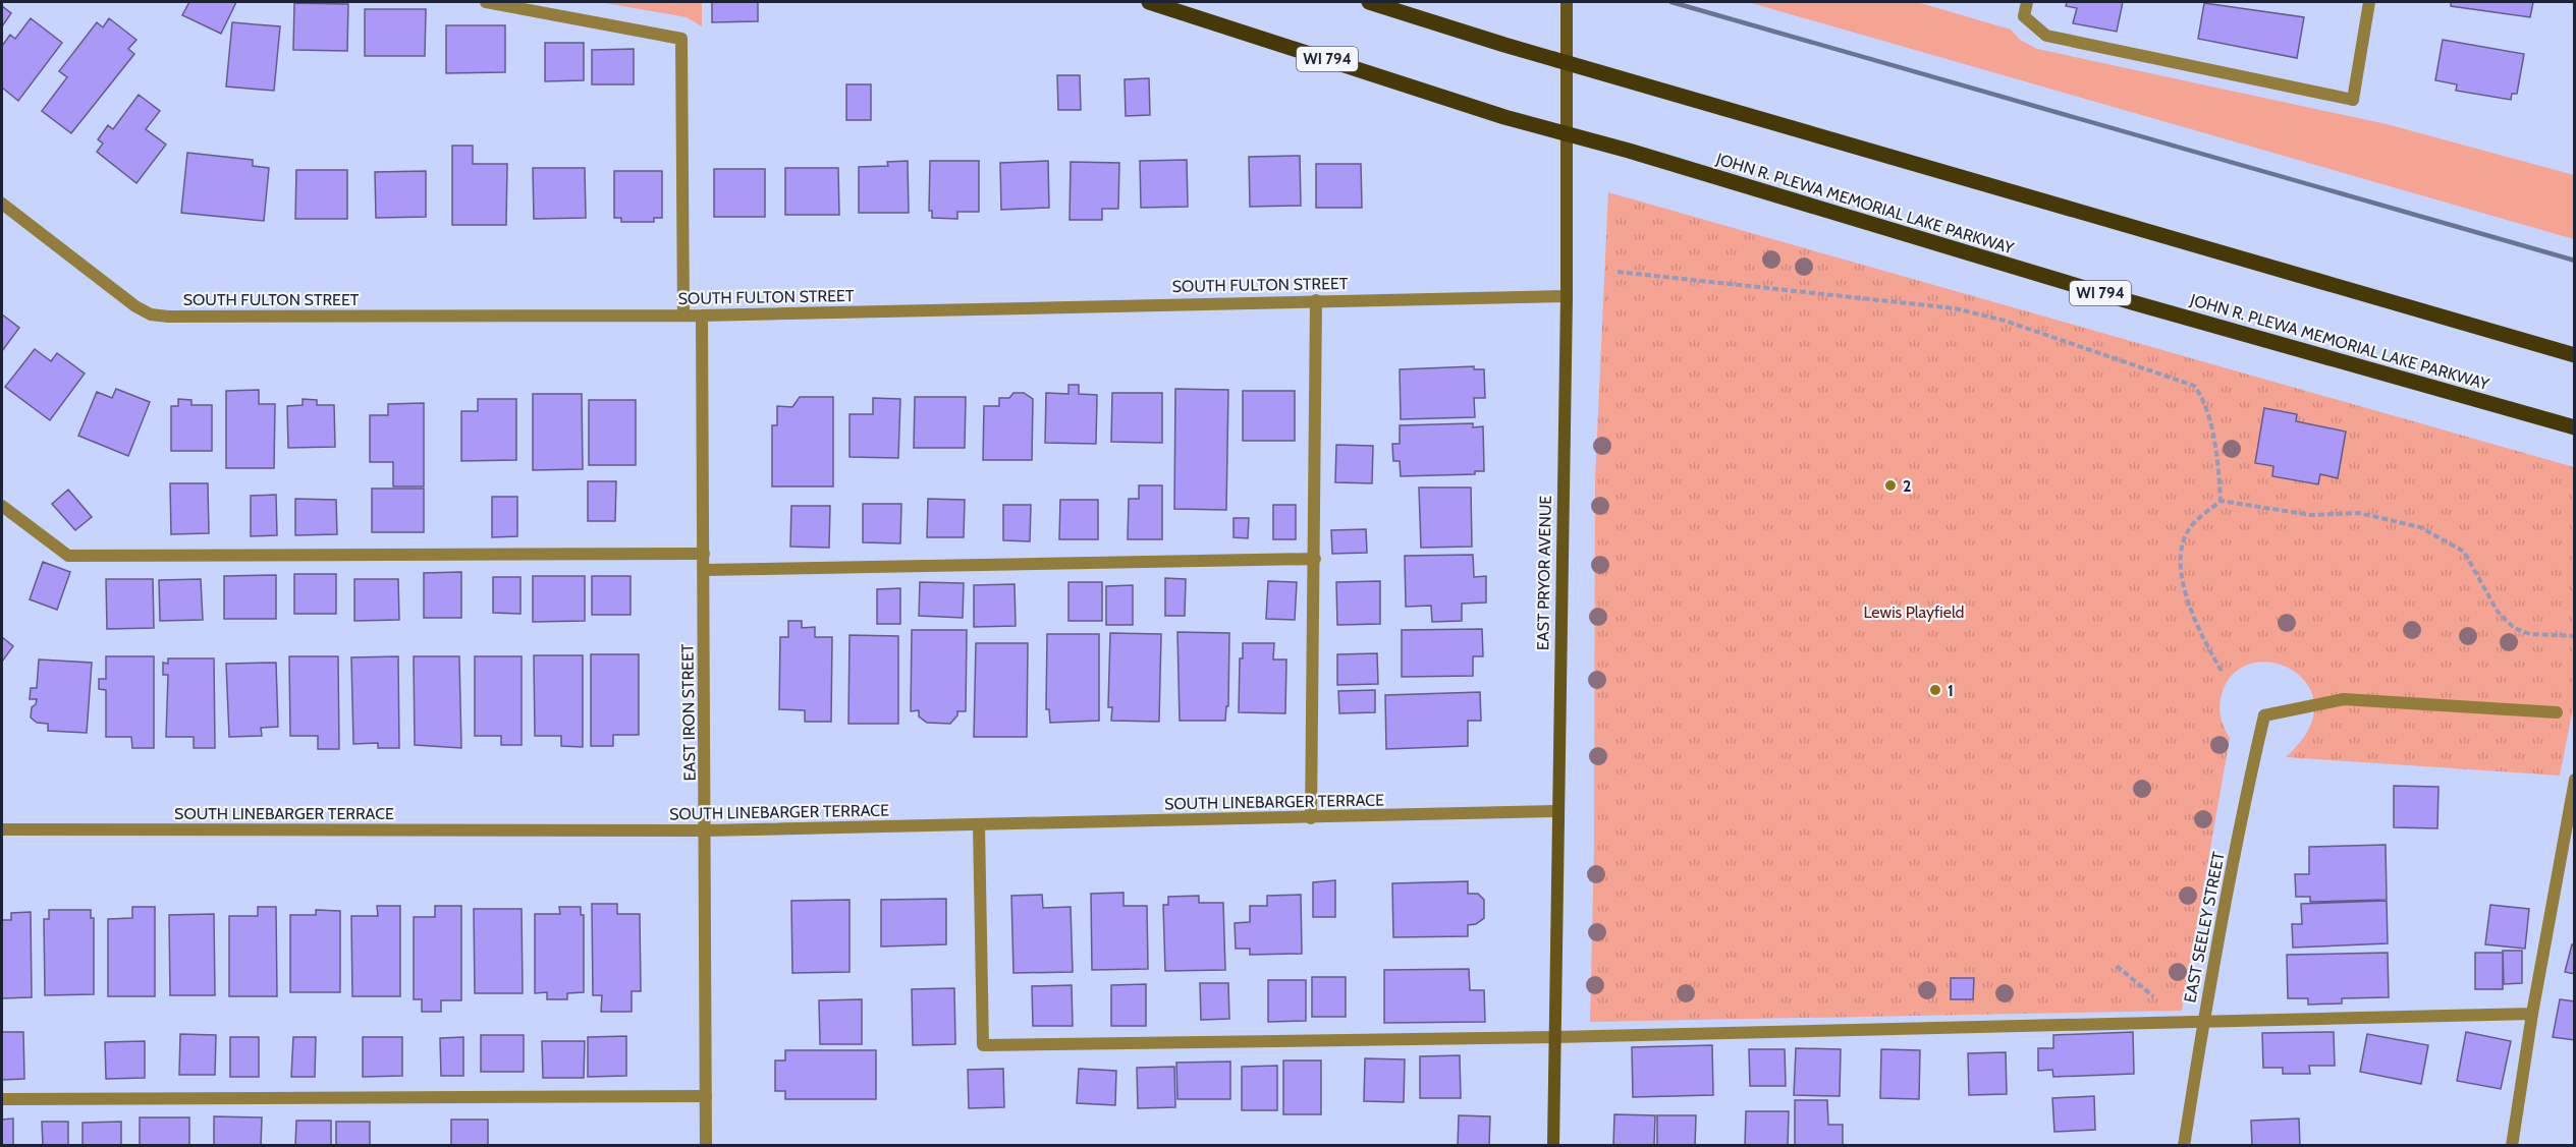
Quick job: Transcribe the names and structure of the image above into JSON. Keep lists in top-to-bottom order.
{
  "streets": {
    "main road": ["WI 794", "JOHN R. PLEWA MEMORIAL LAKE PARKWAY"],
    "street": [
      "SOUTH FULTON STREET",
      "EAST PRYOR AVENUE",
      "EAST IRON STREET",
      "SOUTH LINEBARGER TERRACE",
      "EAST SEELEY STREET"
    ]
  },
  "crossings": [
    ["SOUTH FULTON STREET", "EAST PRYOR AVENUE"],
    ["SOUTH FULTON STREET", "EAST IRON STREET"],
    ["EAST PRYOR AVENUE", "SOUTH LINEBARGER TERRACE"],
    ["EAST IRON STREET", "SOUTH LINEBARGER TERRACE"]
  ],
  "parks": ["Lewis Playfield"],
  "places": ["2", "1"]
}
